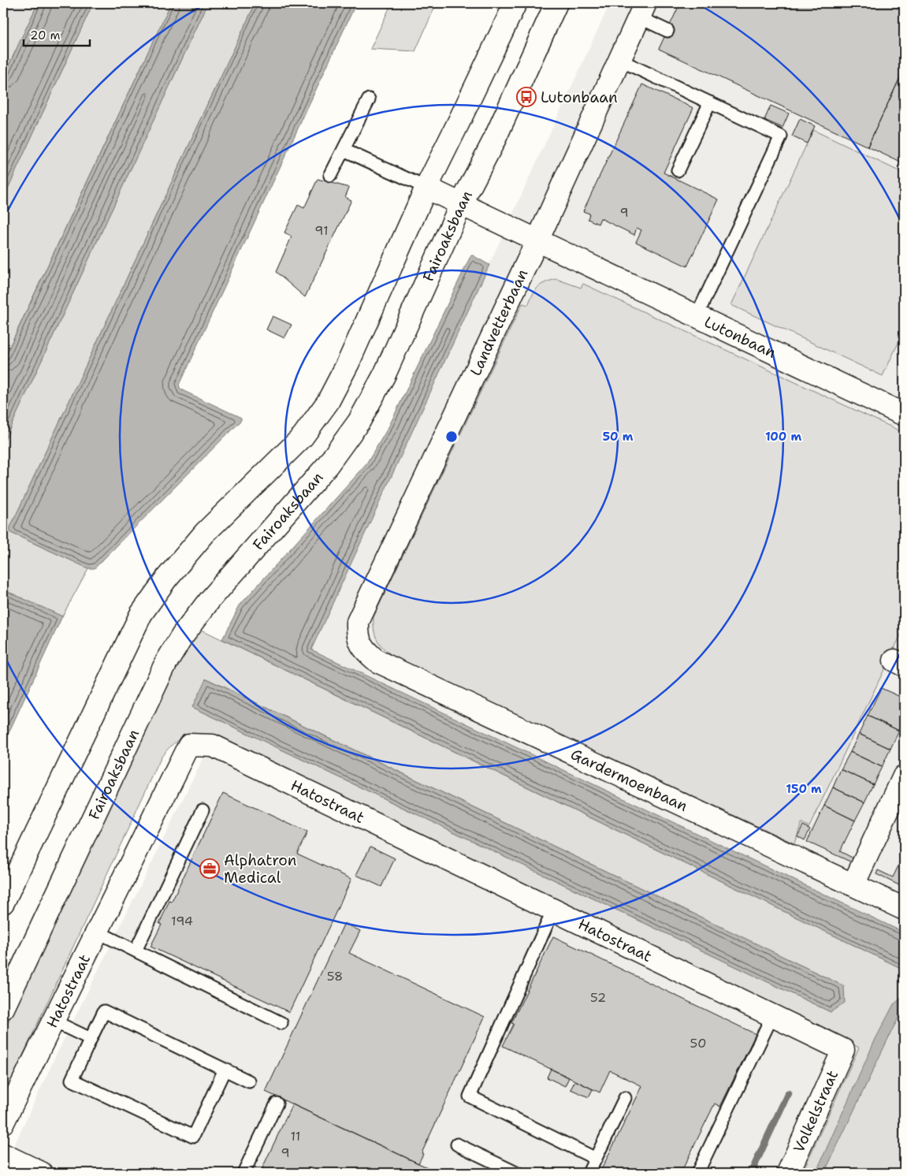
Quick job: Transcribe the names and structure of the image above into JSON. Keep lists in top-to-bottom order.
{
  "streets": {
    "street": [
      "Fairoaksbaan",
      "Landvetterbaan",
      "Lutonbaan",
      "Gardermoenbaan",
      "Hatostraat",
      "Volkelstraat"
    ]
  },
  "crossings": [
    ["Fairoaksbaan", "Lutonbaan"],
    ["Landvetterbaan", "Lutonbaan"],
    ["Landvetterbaan", "Gardermoenbaan"],
    ["Hatostraat", "Volkelstraat"]
  ],
  "places": {
    "bus stop": ["Lutonbaan"],
    "office": ["Alphatron Medical"]
  },
  "house_numbers": [
    "9",
    "91",
    "194",
    "58",
    "52",
    "50",
    "11",
    "9"
  ],
  "scale_bar": "20 m",
  "rings": ["50 m", "100 m", "150 m"]
}
